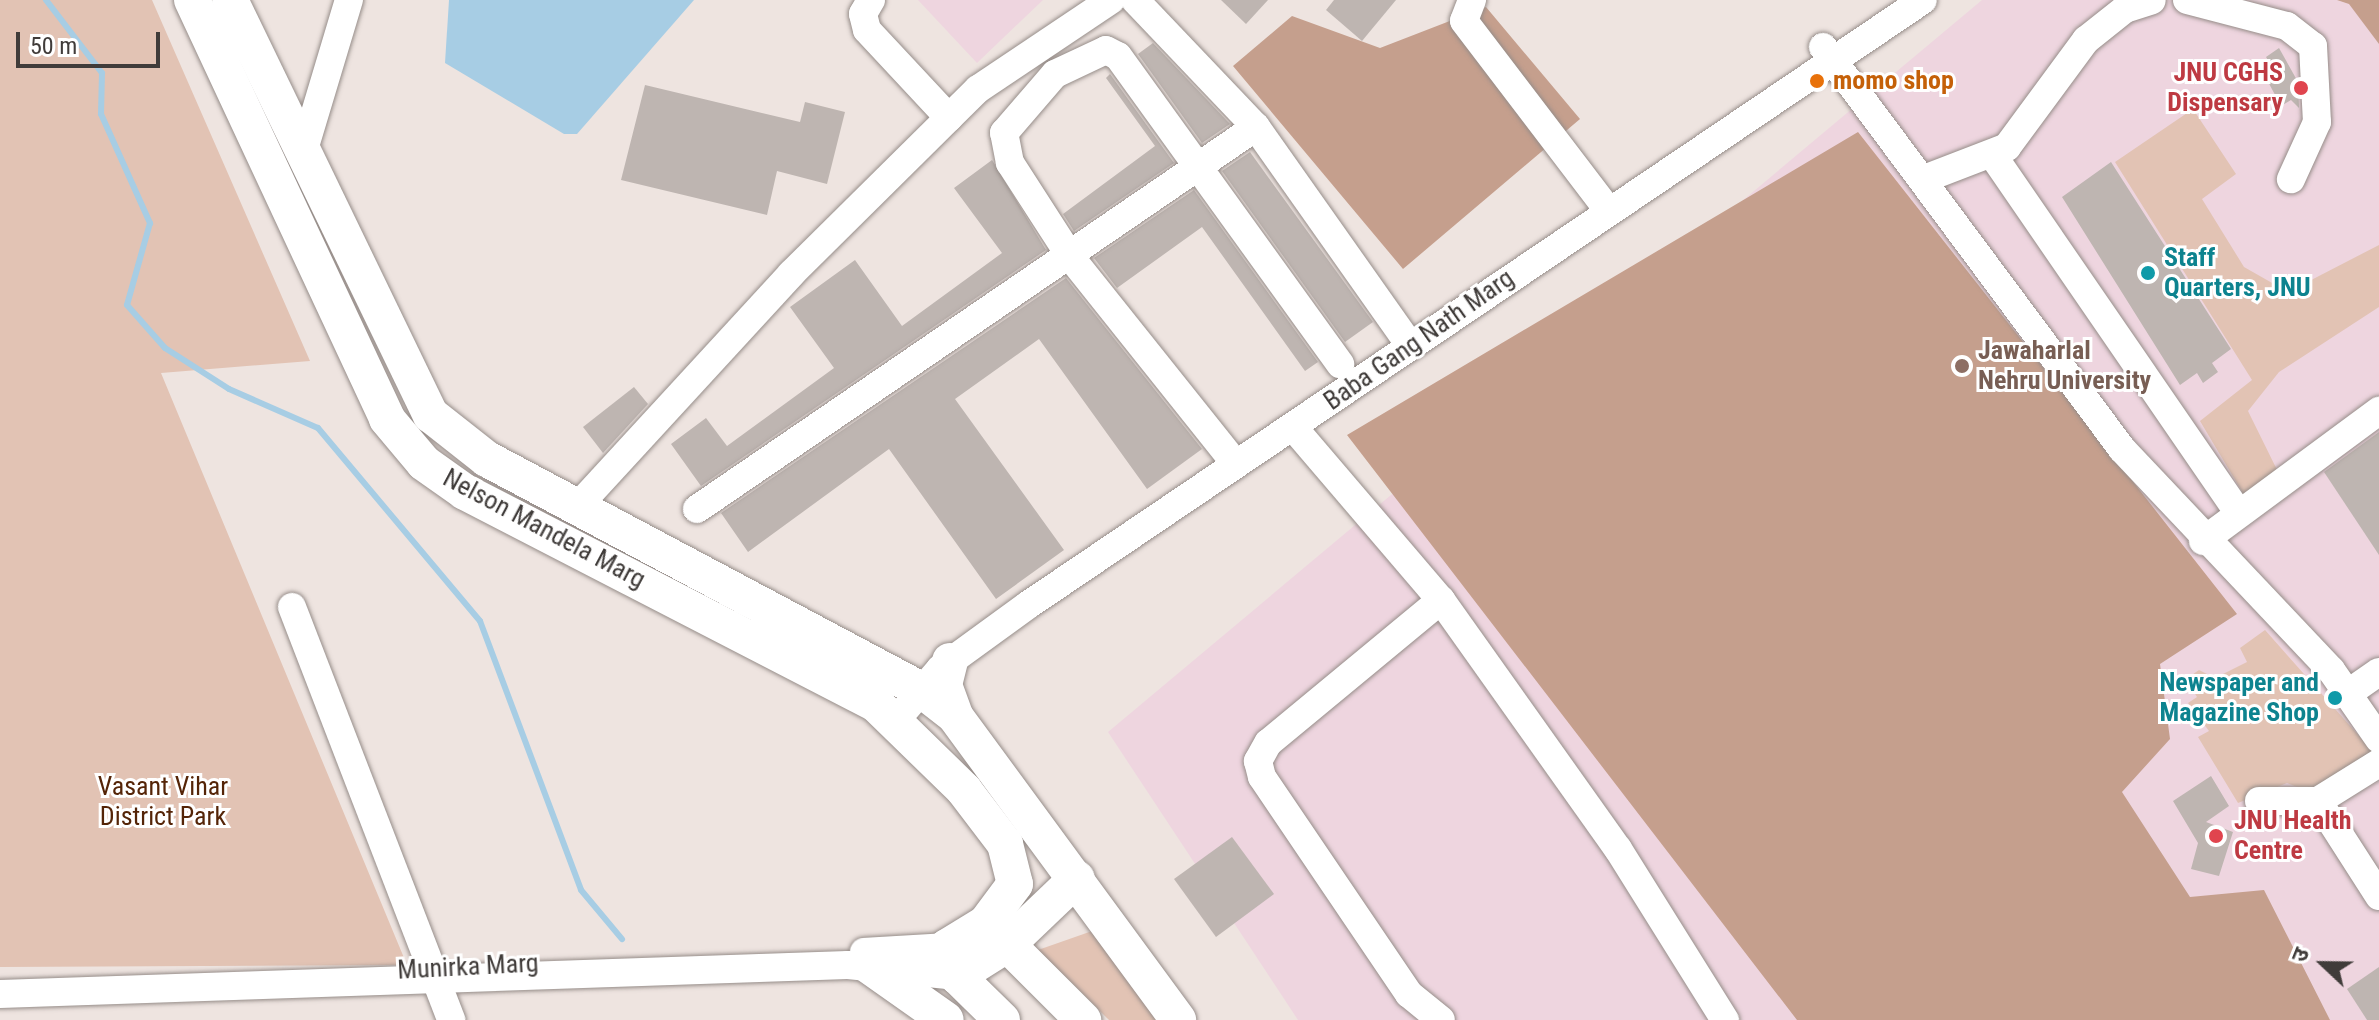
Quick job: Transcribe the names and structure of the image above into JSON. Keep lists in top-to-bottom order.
{
  "streets": {
    "main road": ["Nelson Mandela Marg"],
    "street": ["Baba Gang Nath Marg", "Munirka Marg"]
  },
  "crossings": [
    ["Baba Gang Nath Marg", "Nelson Mandela Marg"],
    ["Nelson Mandela Marg", "Munirka Marg"]
  ],
  "parks": ["Vasant Vihar District Park"],
  "places": [
    "momo shop",
    "JNU CGHS Dispensary",
    "Staff Quarters, JNU",
    "Jawaharlal Nehru University",
    "Newspaper and Magazine Shop",
    "JNU Health Centre"
  ],
  "scale_bar": "50 m",
  "north": "left"
}
